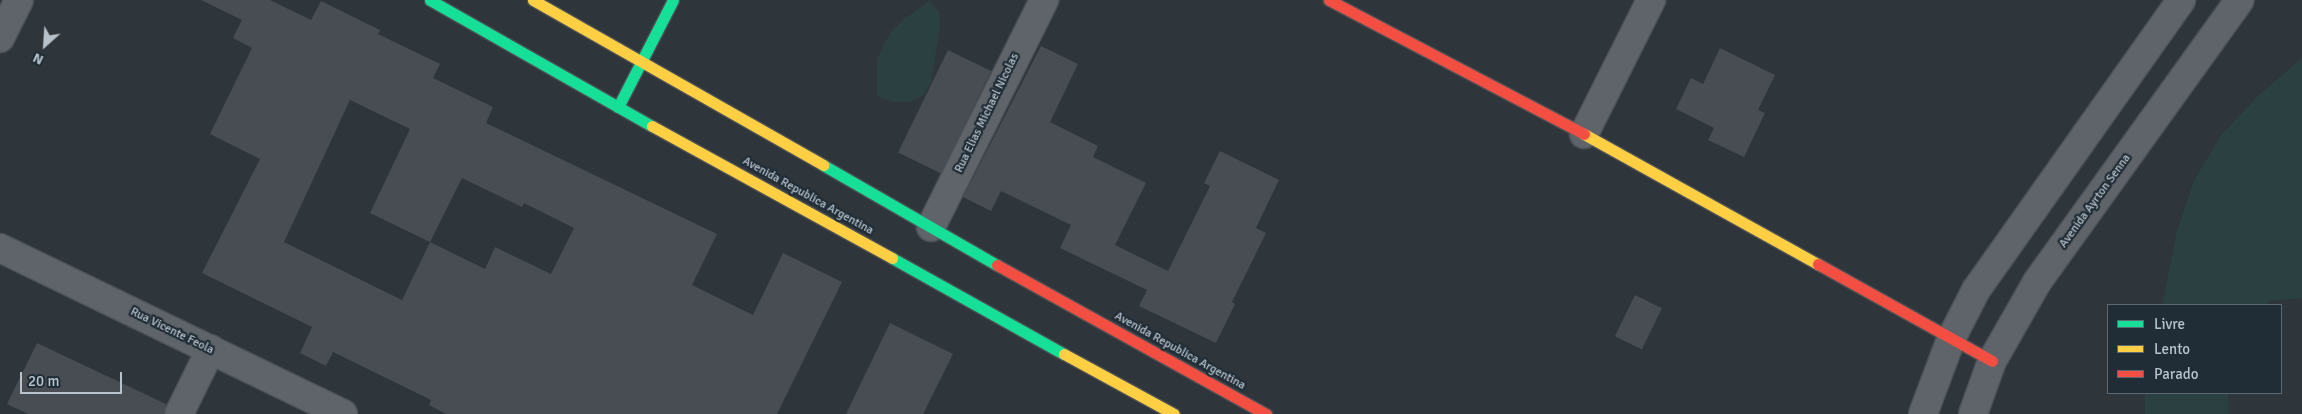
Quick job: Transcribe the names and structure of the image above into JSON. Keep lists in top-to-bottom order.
{
  "streets": {
    "main road": ["Avenida Republica Argentina"],
    "street": ["Rua Elias Michael Nicolas", "Avenida Ayrton Senna", "Rua Vicente Feola"]
  },
  "crossings": [
    ["Rua Elias Michael Nicolas", "Avenida Republica Argentina"]
  ],
  "legend": ["Livre", "Lento", "Parado"],
  "scale_bar": "20 m",
  "north": "bottom left"
}
